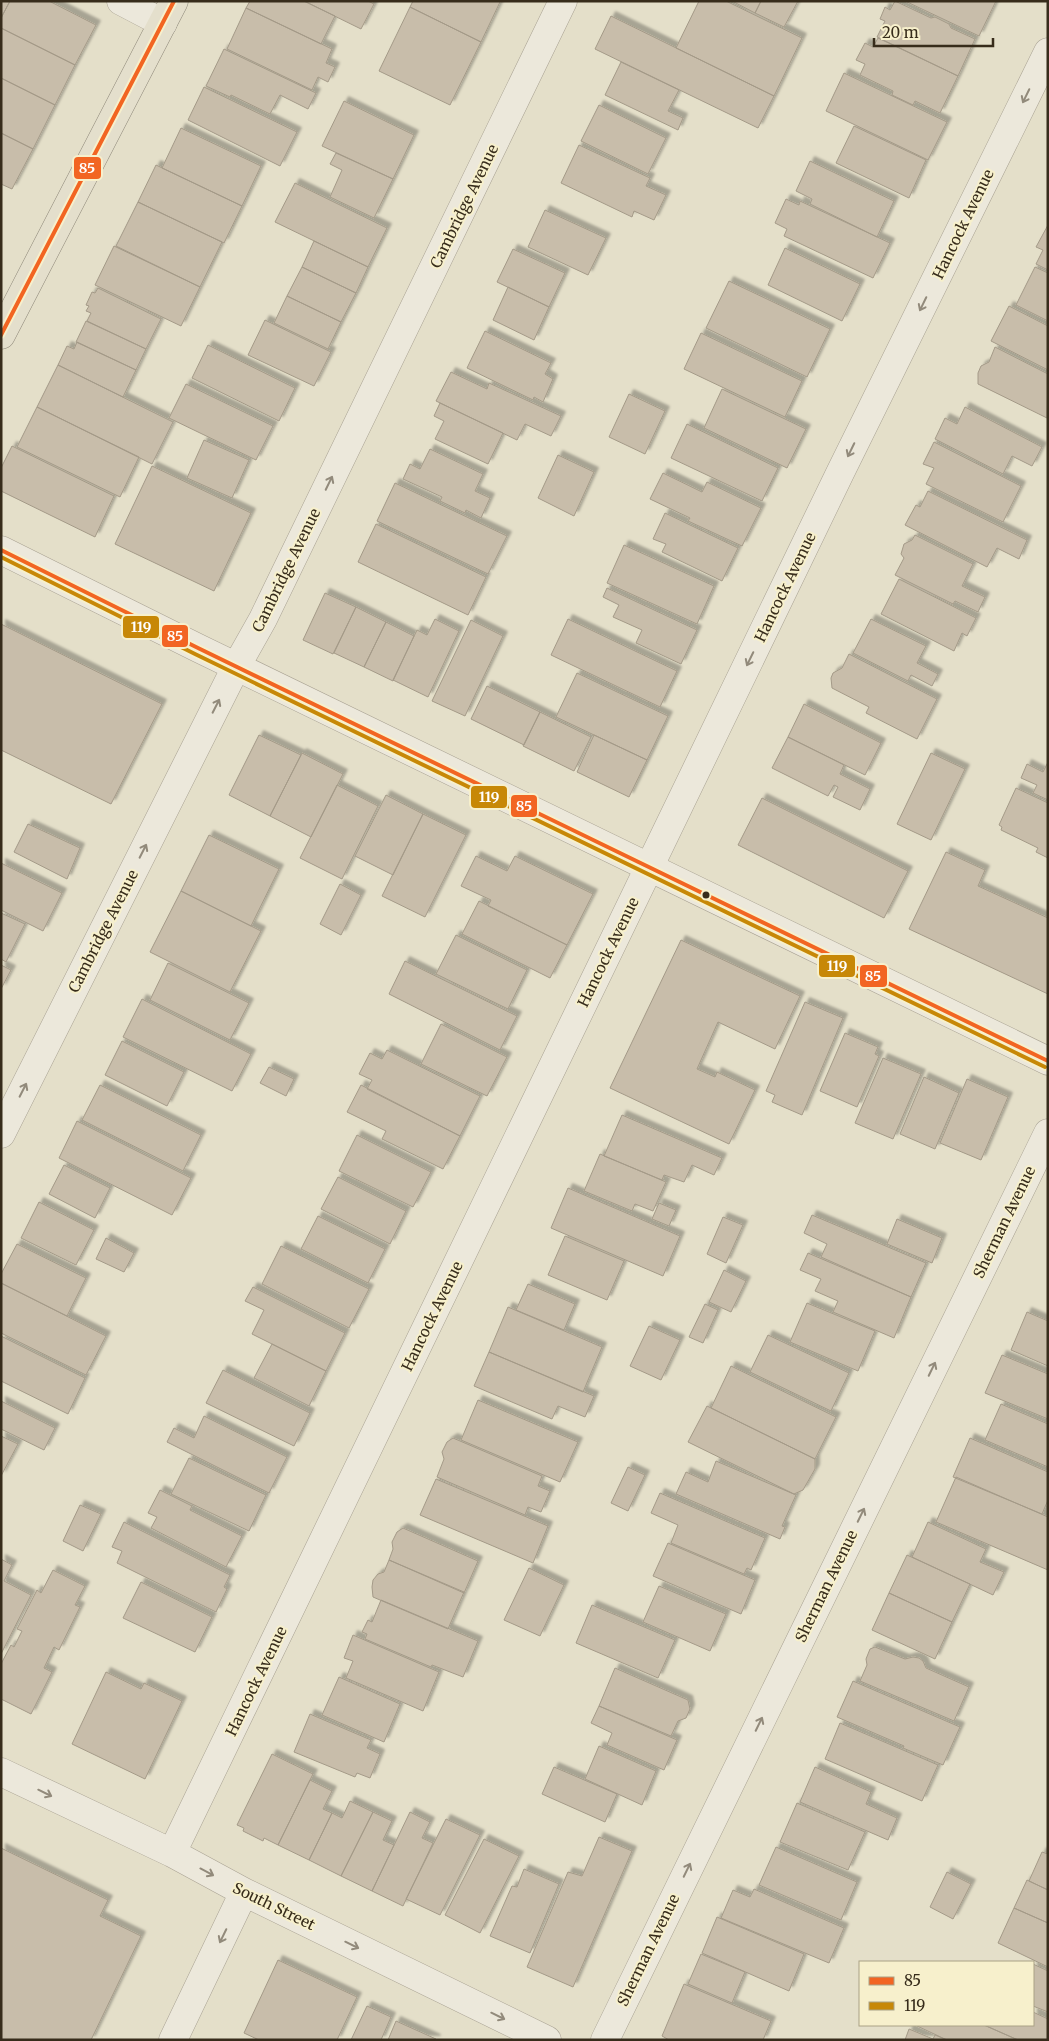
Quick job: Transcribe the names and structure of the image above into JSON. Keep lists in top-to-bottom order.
{
  "streets": {
    "street": [
      "Cambridge Avenue",
      "Hancock Avenue",
      "Sherman Avenue",
      "South Street"
    ]
  },
  "crossings": [
    ["Hancock Avenue", "South Street"]
  ],
  "one_way": [
    "Cambridge Avenue",
    "Hancock Avenue",
    "Sherman Avenue",
    "South Street"
  ],
  "lines": ["transit line 85", "transit line 119"],
  "legend": ["85", "119"],
  "scale_bar": "20 m"
}
